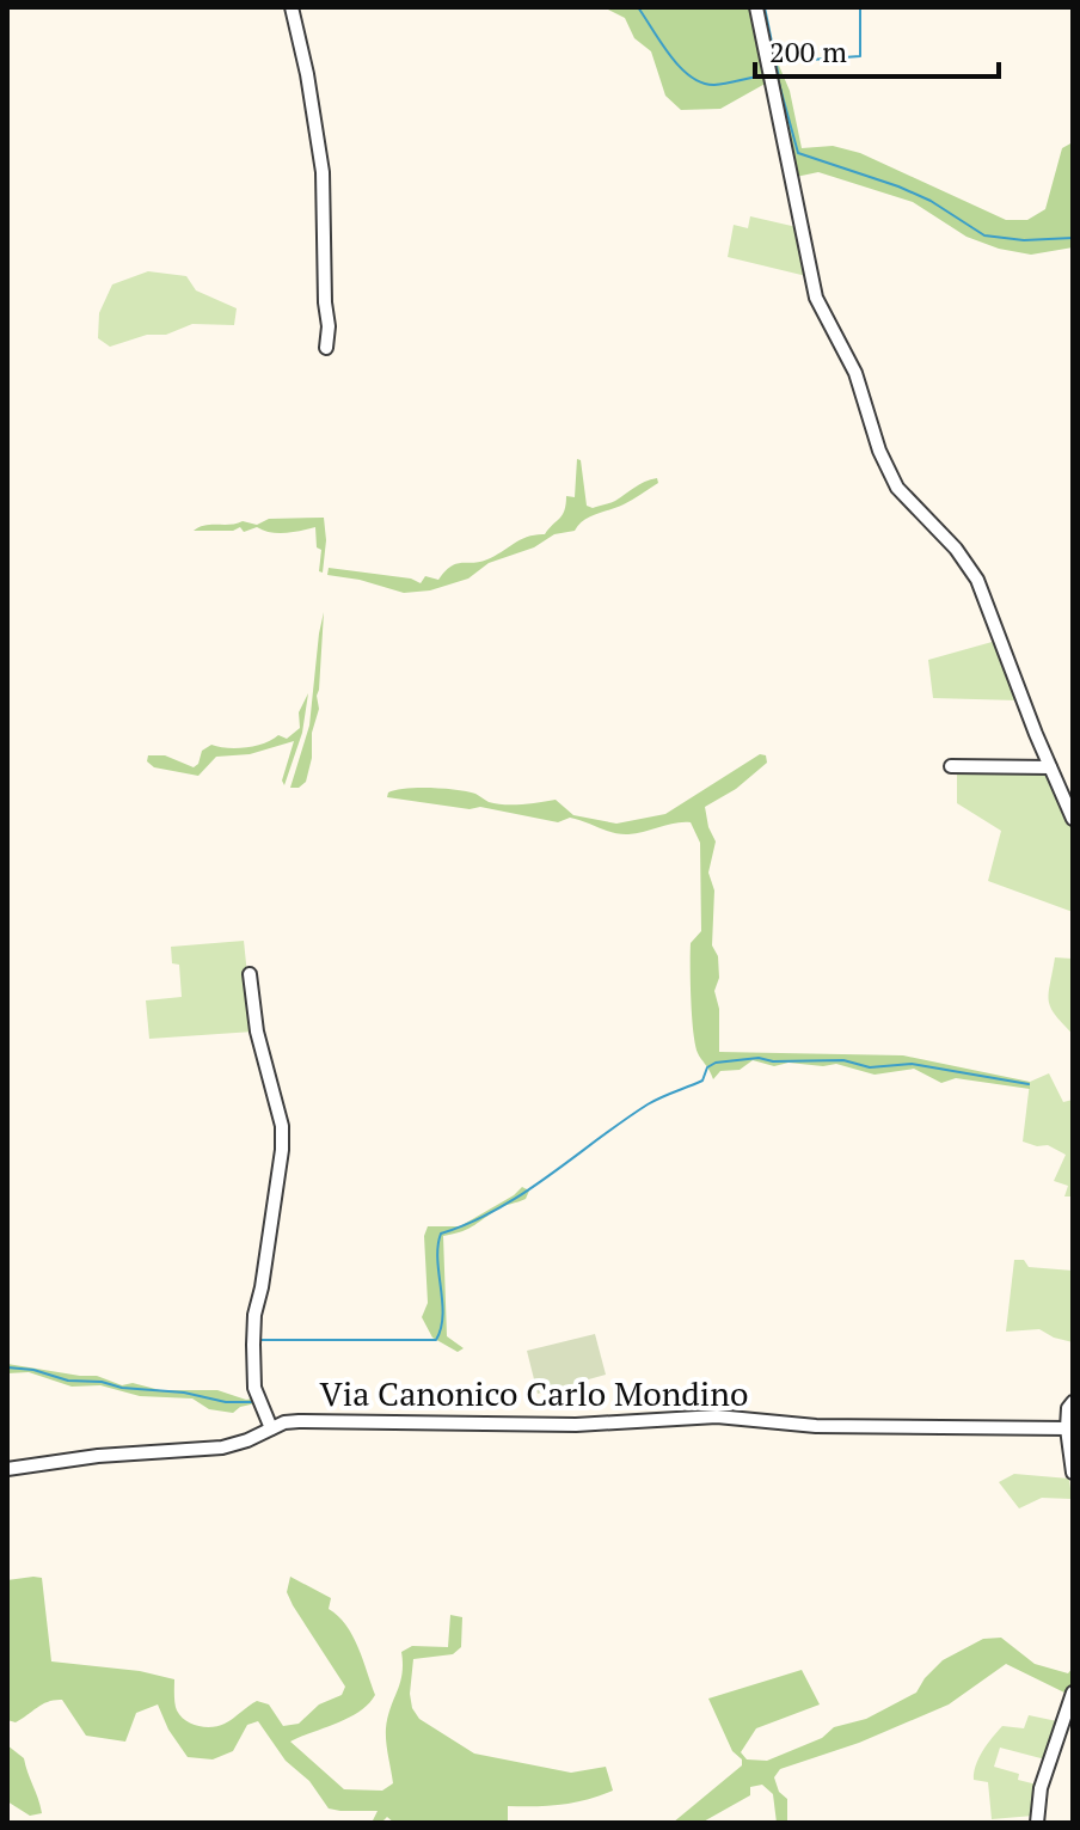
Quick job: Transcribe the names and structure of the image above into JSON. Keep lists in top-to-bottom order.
{
  "streets": {
    "street": ["Via Canonico Carlo Mondino"]
  },
  "scale_bar": "200 m"
}
